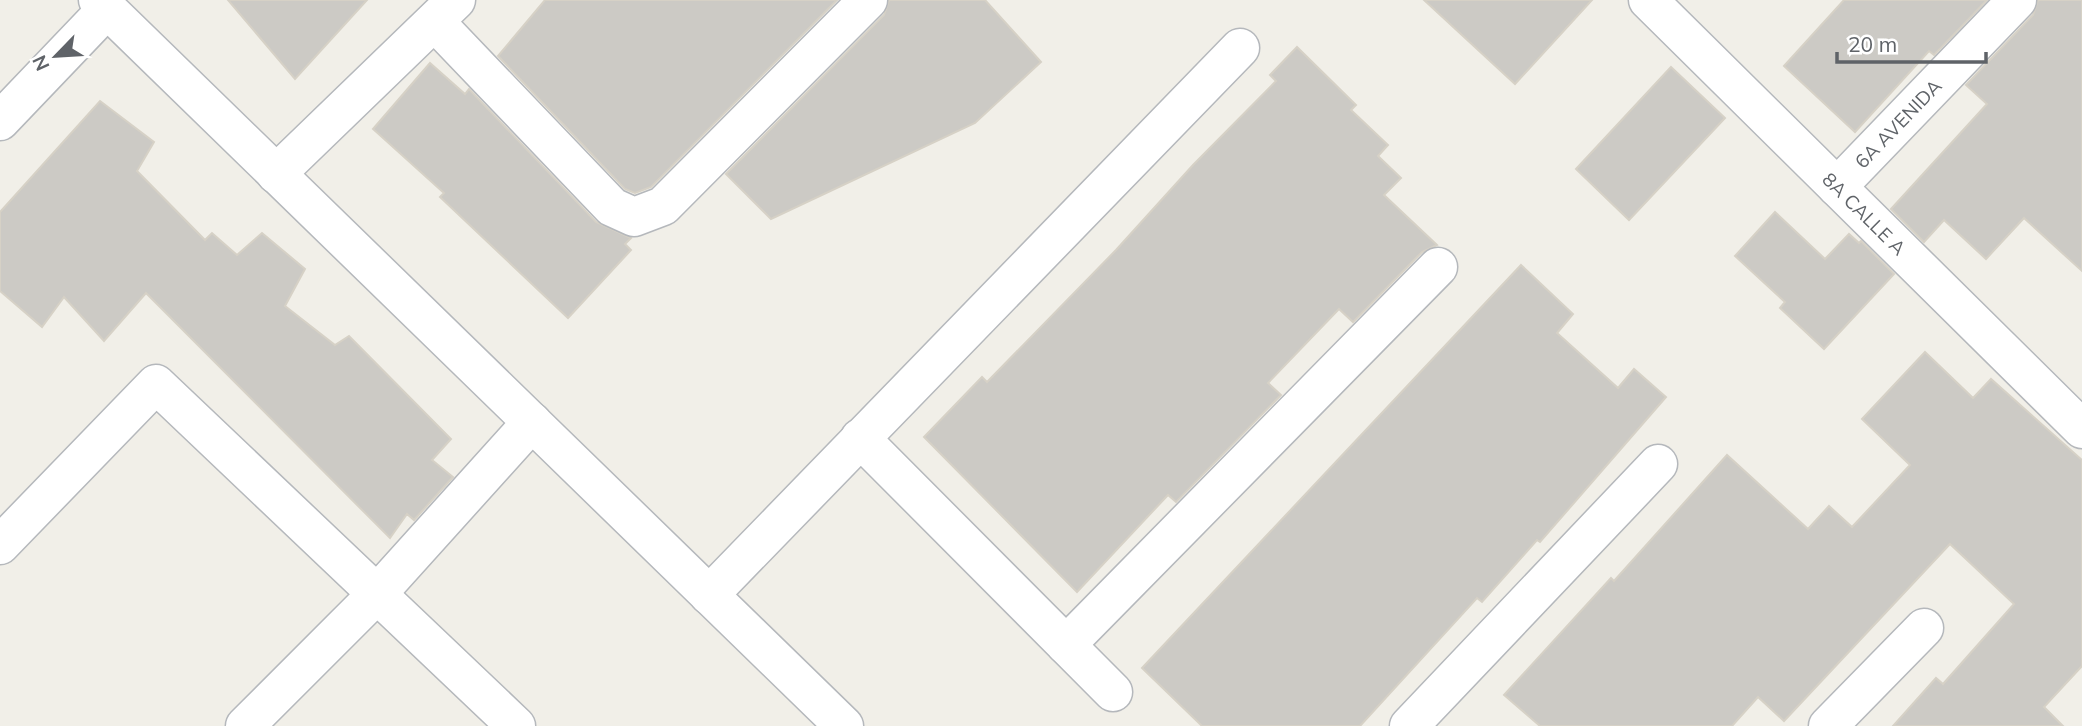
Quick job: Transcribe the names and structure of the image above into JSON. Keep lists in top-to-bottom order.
{
  "streets": {
    "street": ["6A AVENIDA", "8A CALLE A"]
  },
  "crossings": [
    ["6A AVENIDA", "8A CALLE A"]
  ],
  "scale_bar": "20 m",
  "north": "bottom left"
}
